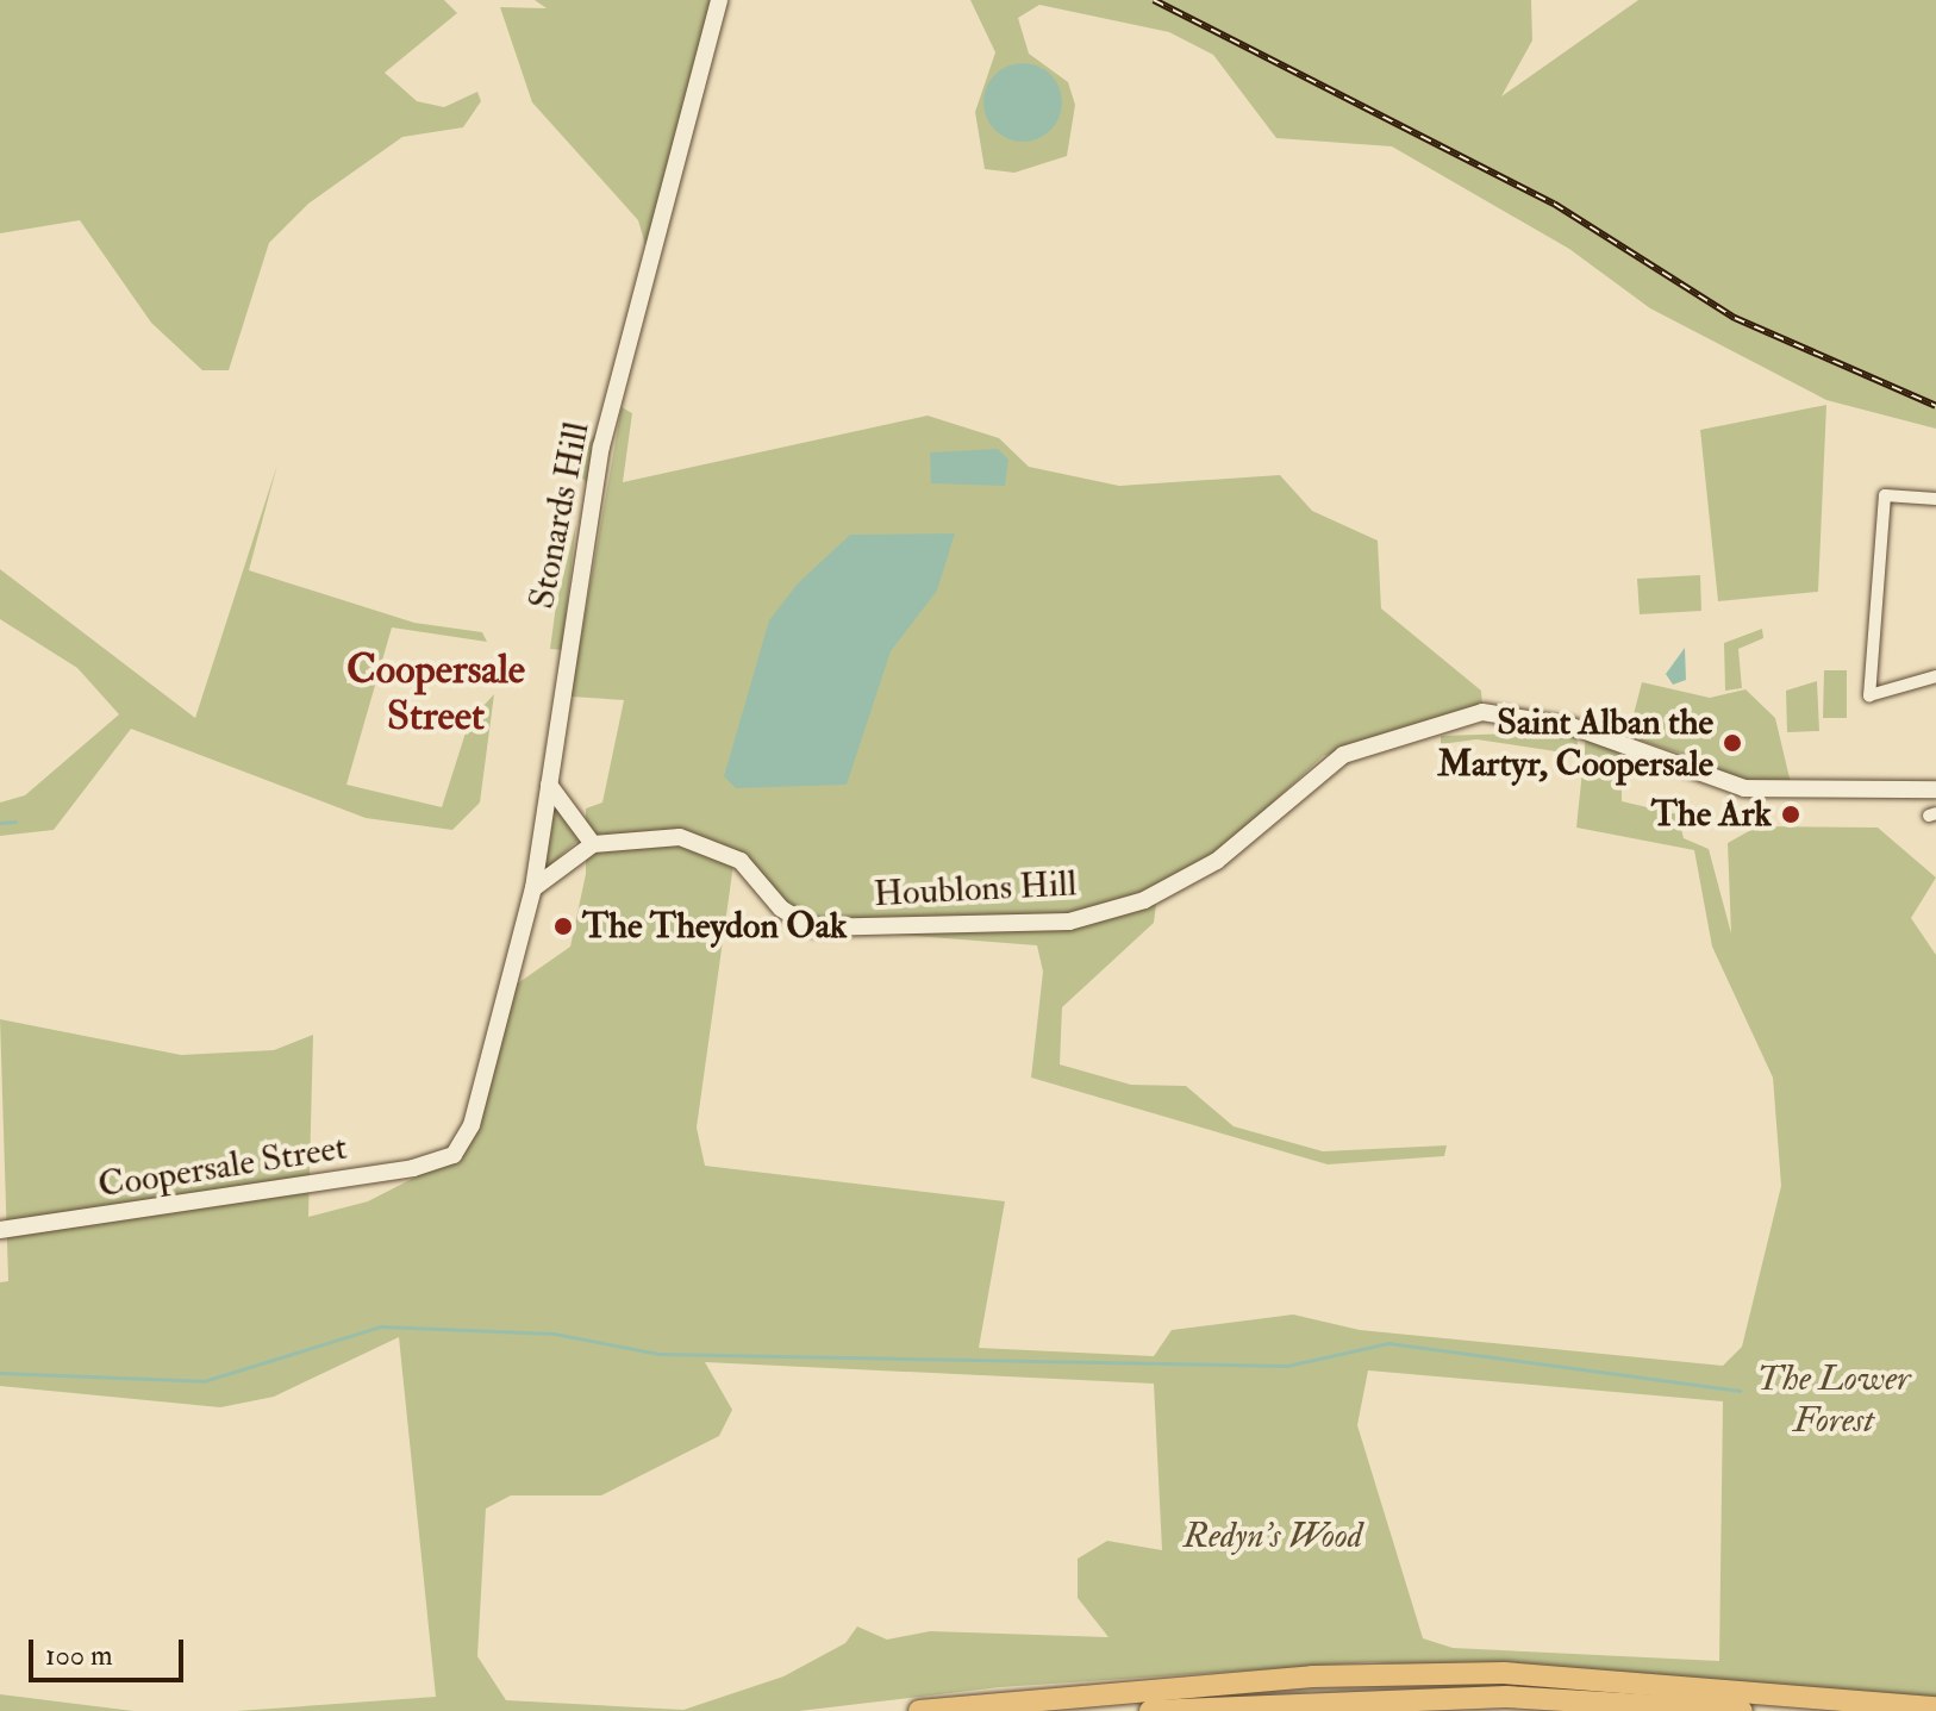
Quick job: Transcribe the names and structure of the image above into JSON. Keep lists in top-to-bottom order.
{
  "streets": {
    "street": ["Stonards Hill", "Houblons Hill", "Coopersale Street"]
  },
  "crossings": [
    ["Stonards Hill", "Coopersale Street"]
  ],
  "districts": ["Coopersale Street"],
  "parks": ["The Lower Forest", "Redyn's Wood"],
  "places": ["Saint Alban the Martyr, Coopersale", "The Ark", "The Theydon Oak"],
  "scale_bar": "100 m"
}
